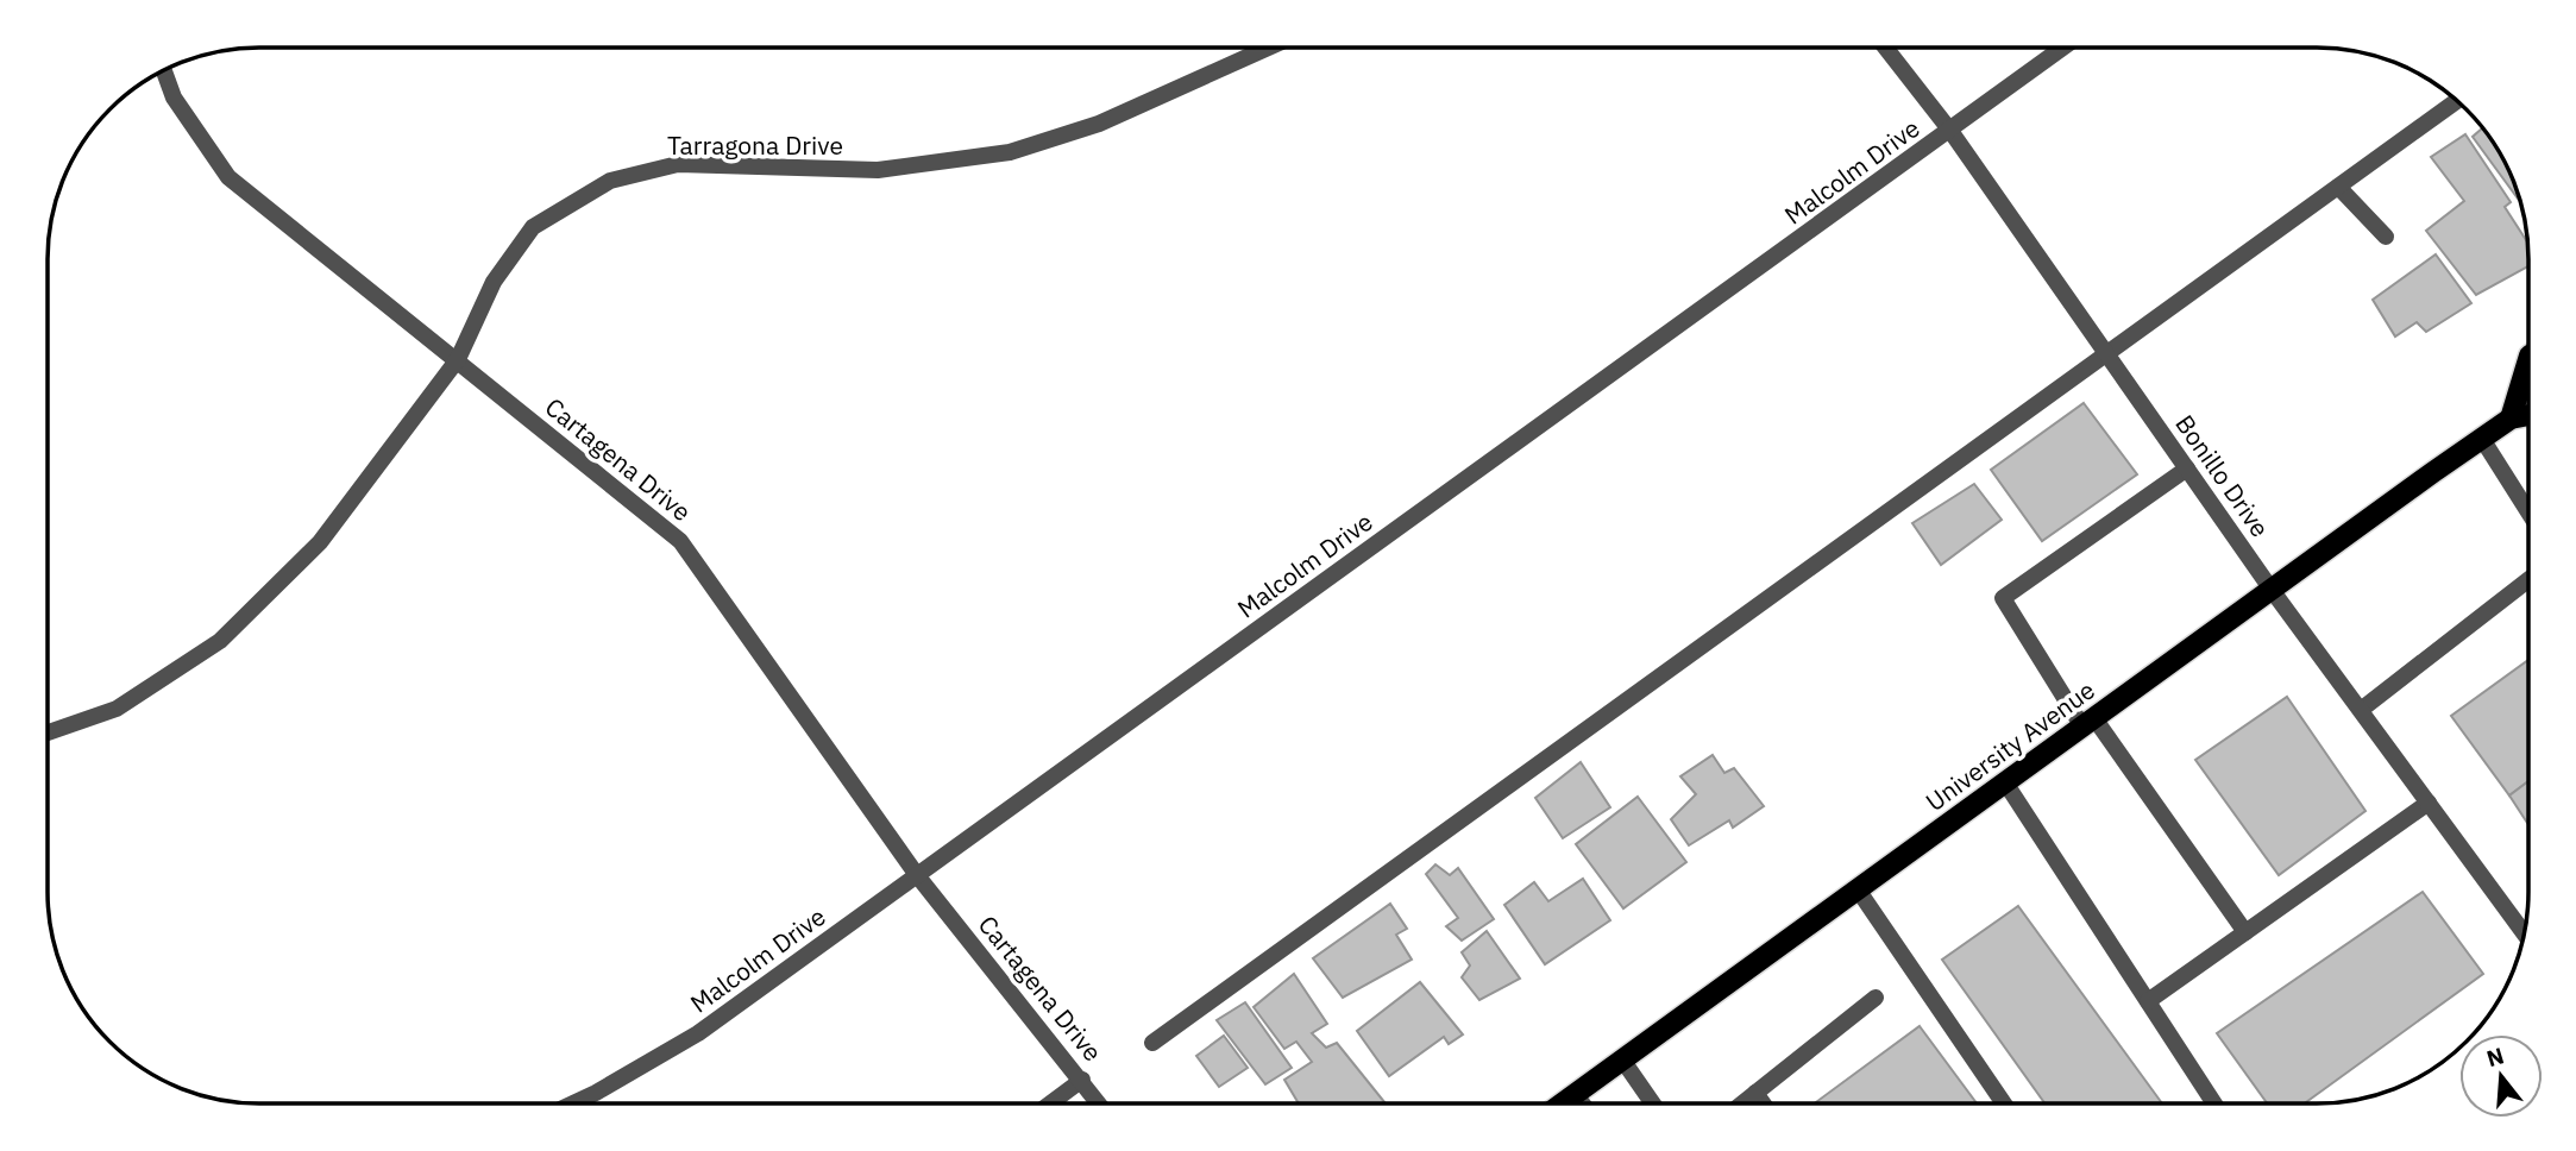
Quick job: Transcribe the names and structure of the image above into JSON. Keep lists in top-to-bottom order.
{
  "streets": {
    "main road": ["University Avenue"],
    "street": [
      "Tarragona Drive",
      "Malcolm Drive",
      "Cartagena Drive",
      "Bonillo Drive"
    ]
  },
  "crossings": [
    ["Tarragona Drive", "Cartagena Drive"],
    ["Malcolm Drive", "Cartagena Drive"],
    ["Malcolm Drive", "Bonillo Drive"],
    ["Bonillo Drive", "University Avenue"]
  ],
  "north": "top"
}
